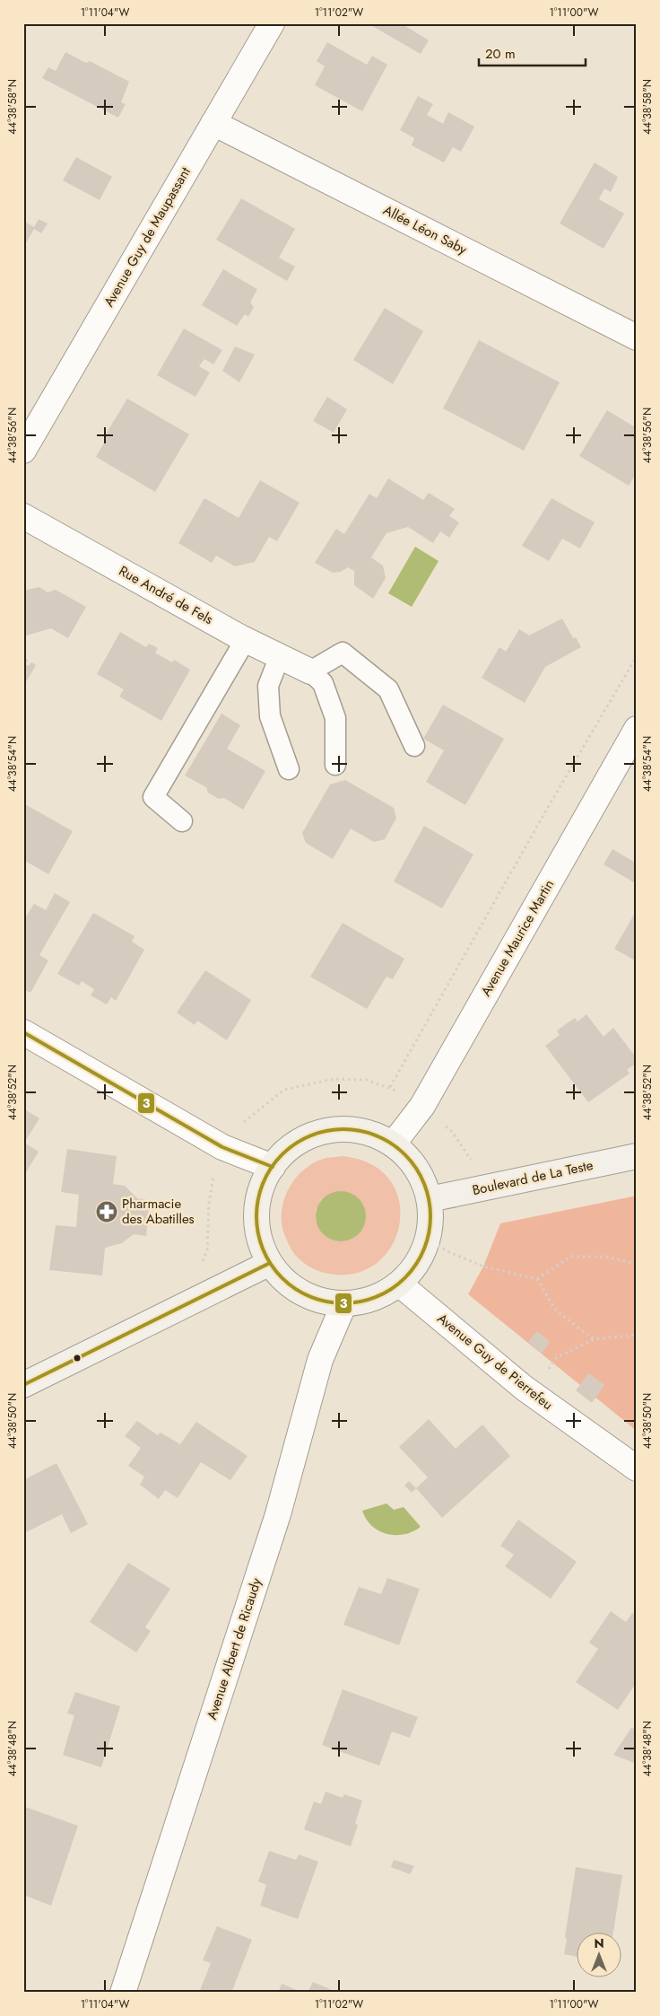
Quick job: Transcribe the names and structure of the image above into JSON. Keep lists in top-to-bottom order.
{
  "streets": {
    "main road": ["Boulevard de La Teste"],
    "street": [
      "Allée Léon Saby",
      "Avenue Guy de Maupassant",
      "Rue André de Fels",
      "Avenue Maurice Martin",
      "Avenue Guy de Pierrefeu",
      "Avenue Albert de Ricaudy"
    ]
  },
  "crossings": [
    ["Allée Léon Saby", "Avenue Guy de Maupassant"]
  ],
  "places": {
    "pharmacy": ["Pharmacie des Abatilles"]
  },
  "lines": ["transit line 3"],
  "scale_bar": "20 m",
  "north": "top",
  "coordinates": [
    "1°11'04\"W",
    "1°11'02\"W",
    "1°11'00\"W",
    "44°38'58\"N",
    "44°38'56\"N",
    "44°38'54\"N",
    "44°38'52\"N",
    "44°38'50\"N",
    "44°38'48\"N"
  ]
}
